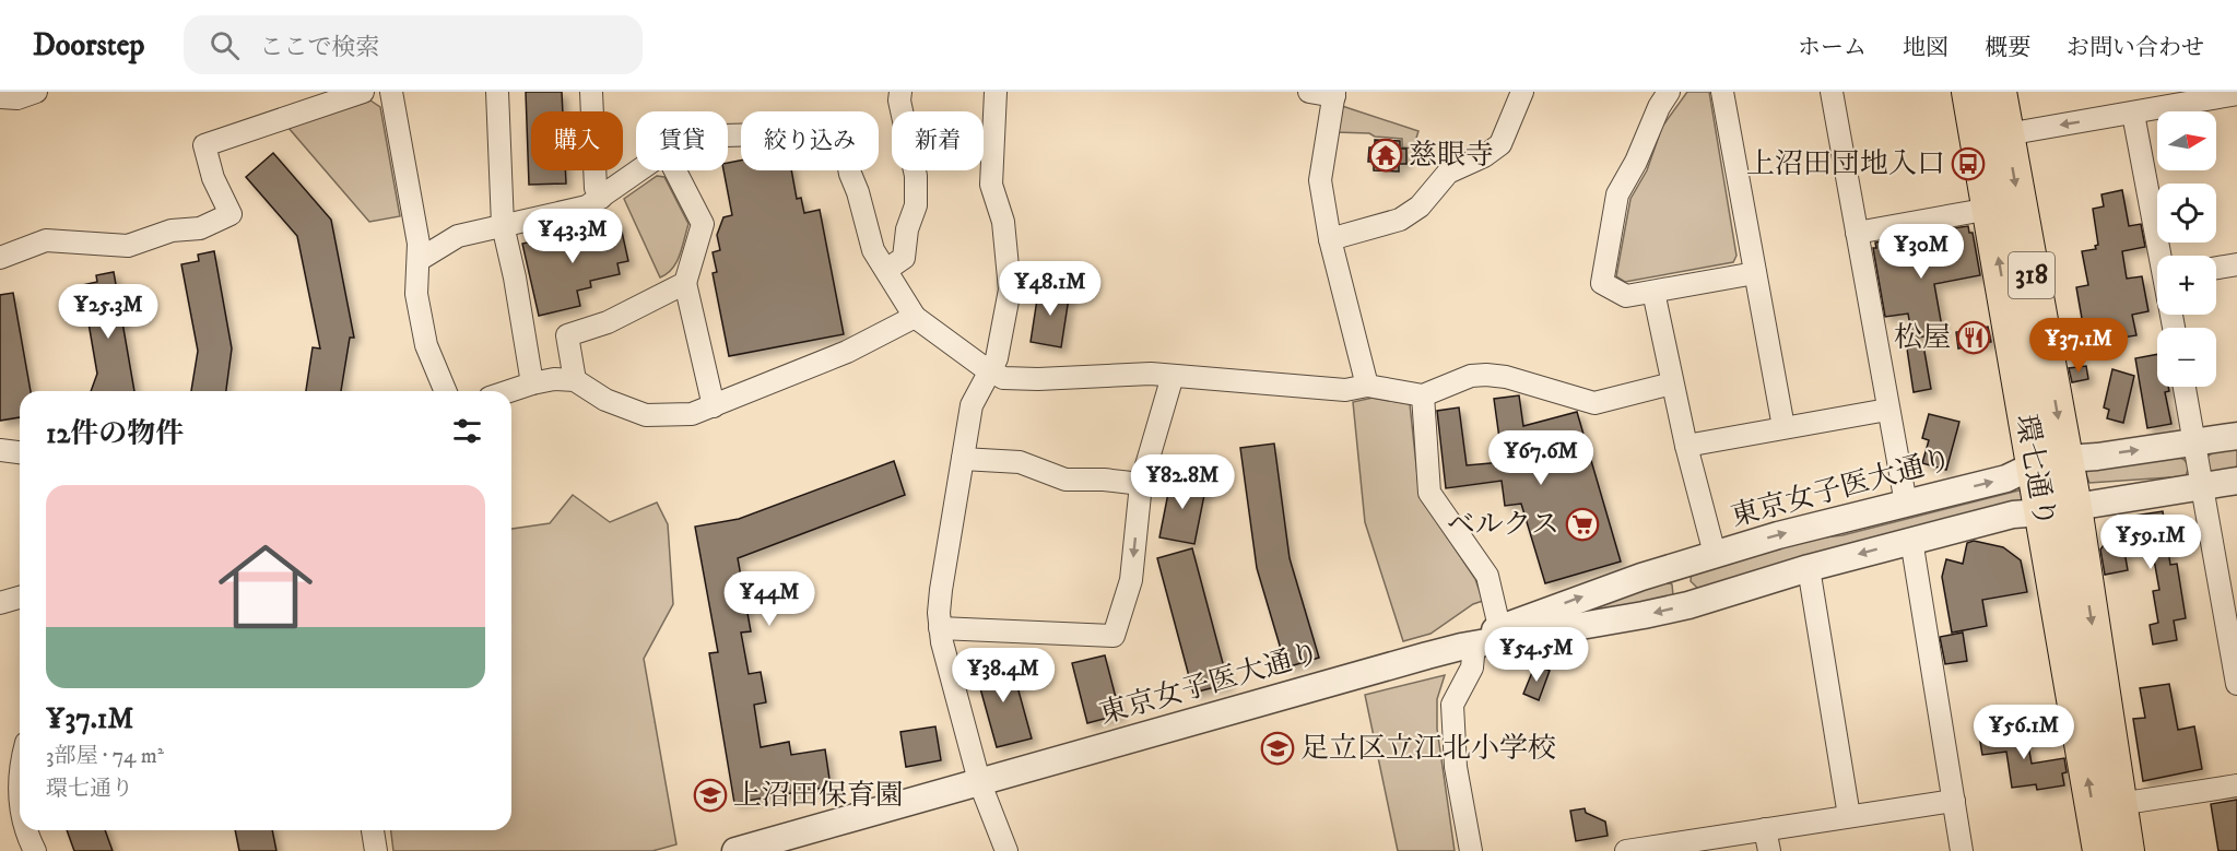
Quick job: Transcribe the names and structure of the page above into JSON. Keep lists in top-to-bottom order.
{
  "streets": {
    "main road": ["318", "環七通り"],
    "street": ["東京女子医大通り"]
  },
  "crossings": [
    ["環七通り", "東京女子医大通り"]
  ],
  "places": {
    "temple": ["慈眼寺"],
    "bus stop": ["上沼田団地入口"],
    "restaurant": ["松屋"],
    "supermarket": ["ベルクス"],
    "school or university": ["足立区立江北小学校", "上沼田保育園"]
  },
  "north": "right",
  "page": {
    "header": "Doorstep",
    "search": "ここで検索",
    "nav": [
      "ホーム",
      "地図",
      "概要",
      "お問い合わせ"
    ],
    "map_buttons": ["+", "−"],
    "chip": [
      "購入",
      "賃貸",
      "絞り込み",
      "新着"
    ],
    "price": [
      "¥43.3M",
      "¥30M",
      "¥48.1M",
      "¥25.3M",
      "¥37.1M",
      "¥67.6M",
      "¥82.8M",
      "¥59.1M",
      "¥44M",
      "¥54.5M",
      "¥38.4M",
      "¥56.1M"
    ],
    "heading": "12件の物件",
    "list": [
      {
        "name": "¥37.1M",
        "note": "3部屋 · 74 m² · 環七通り"
      }
    ]
  }
}
